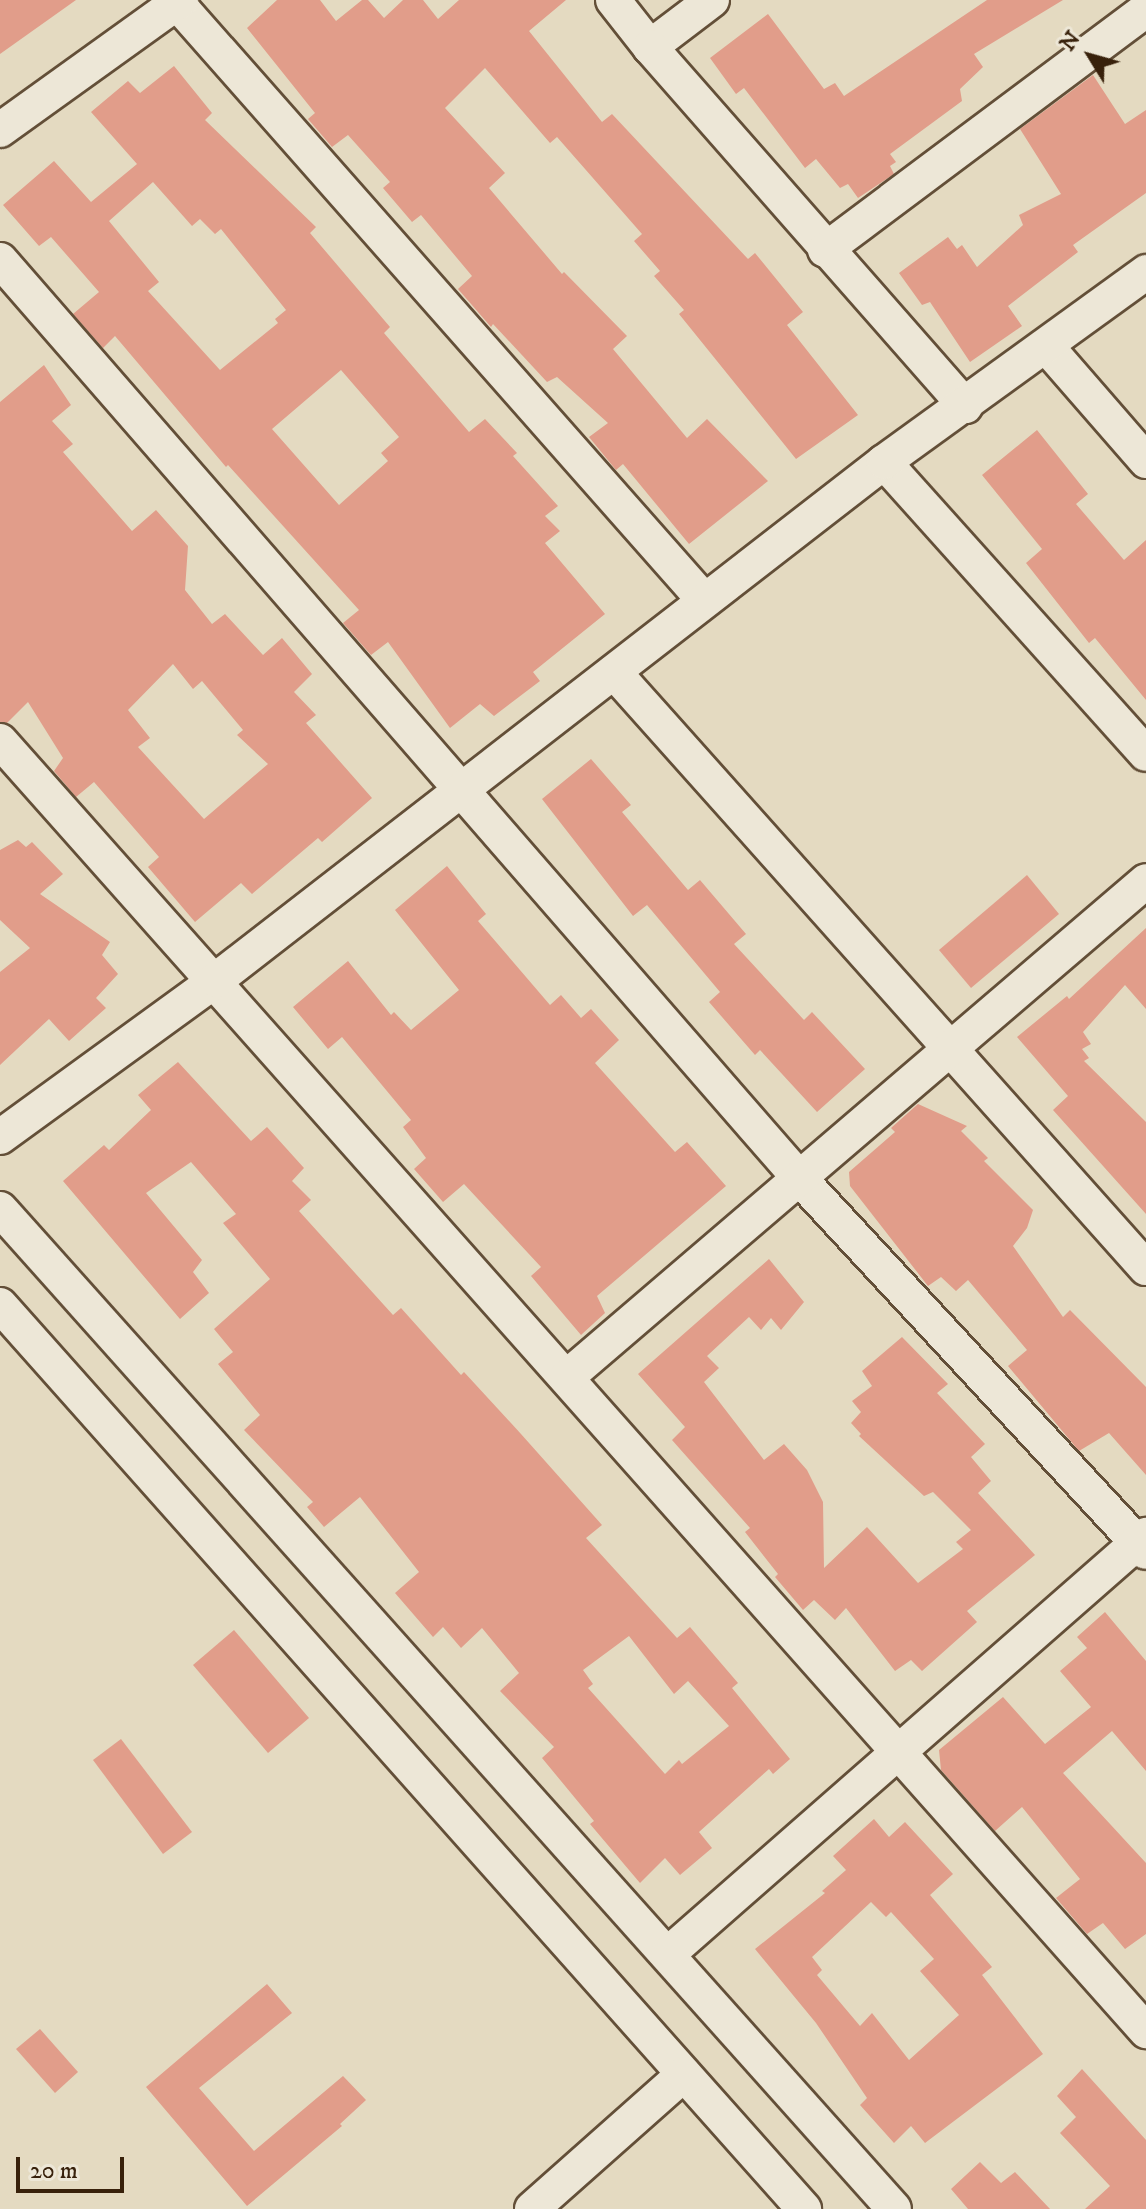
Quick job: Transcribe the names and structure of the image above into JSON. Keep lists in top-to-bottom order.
{
  "scale_bar": "20 m",
  "north": "top left"
}
